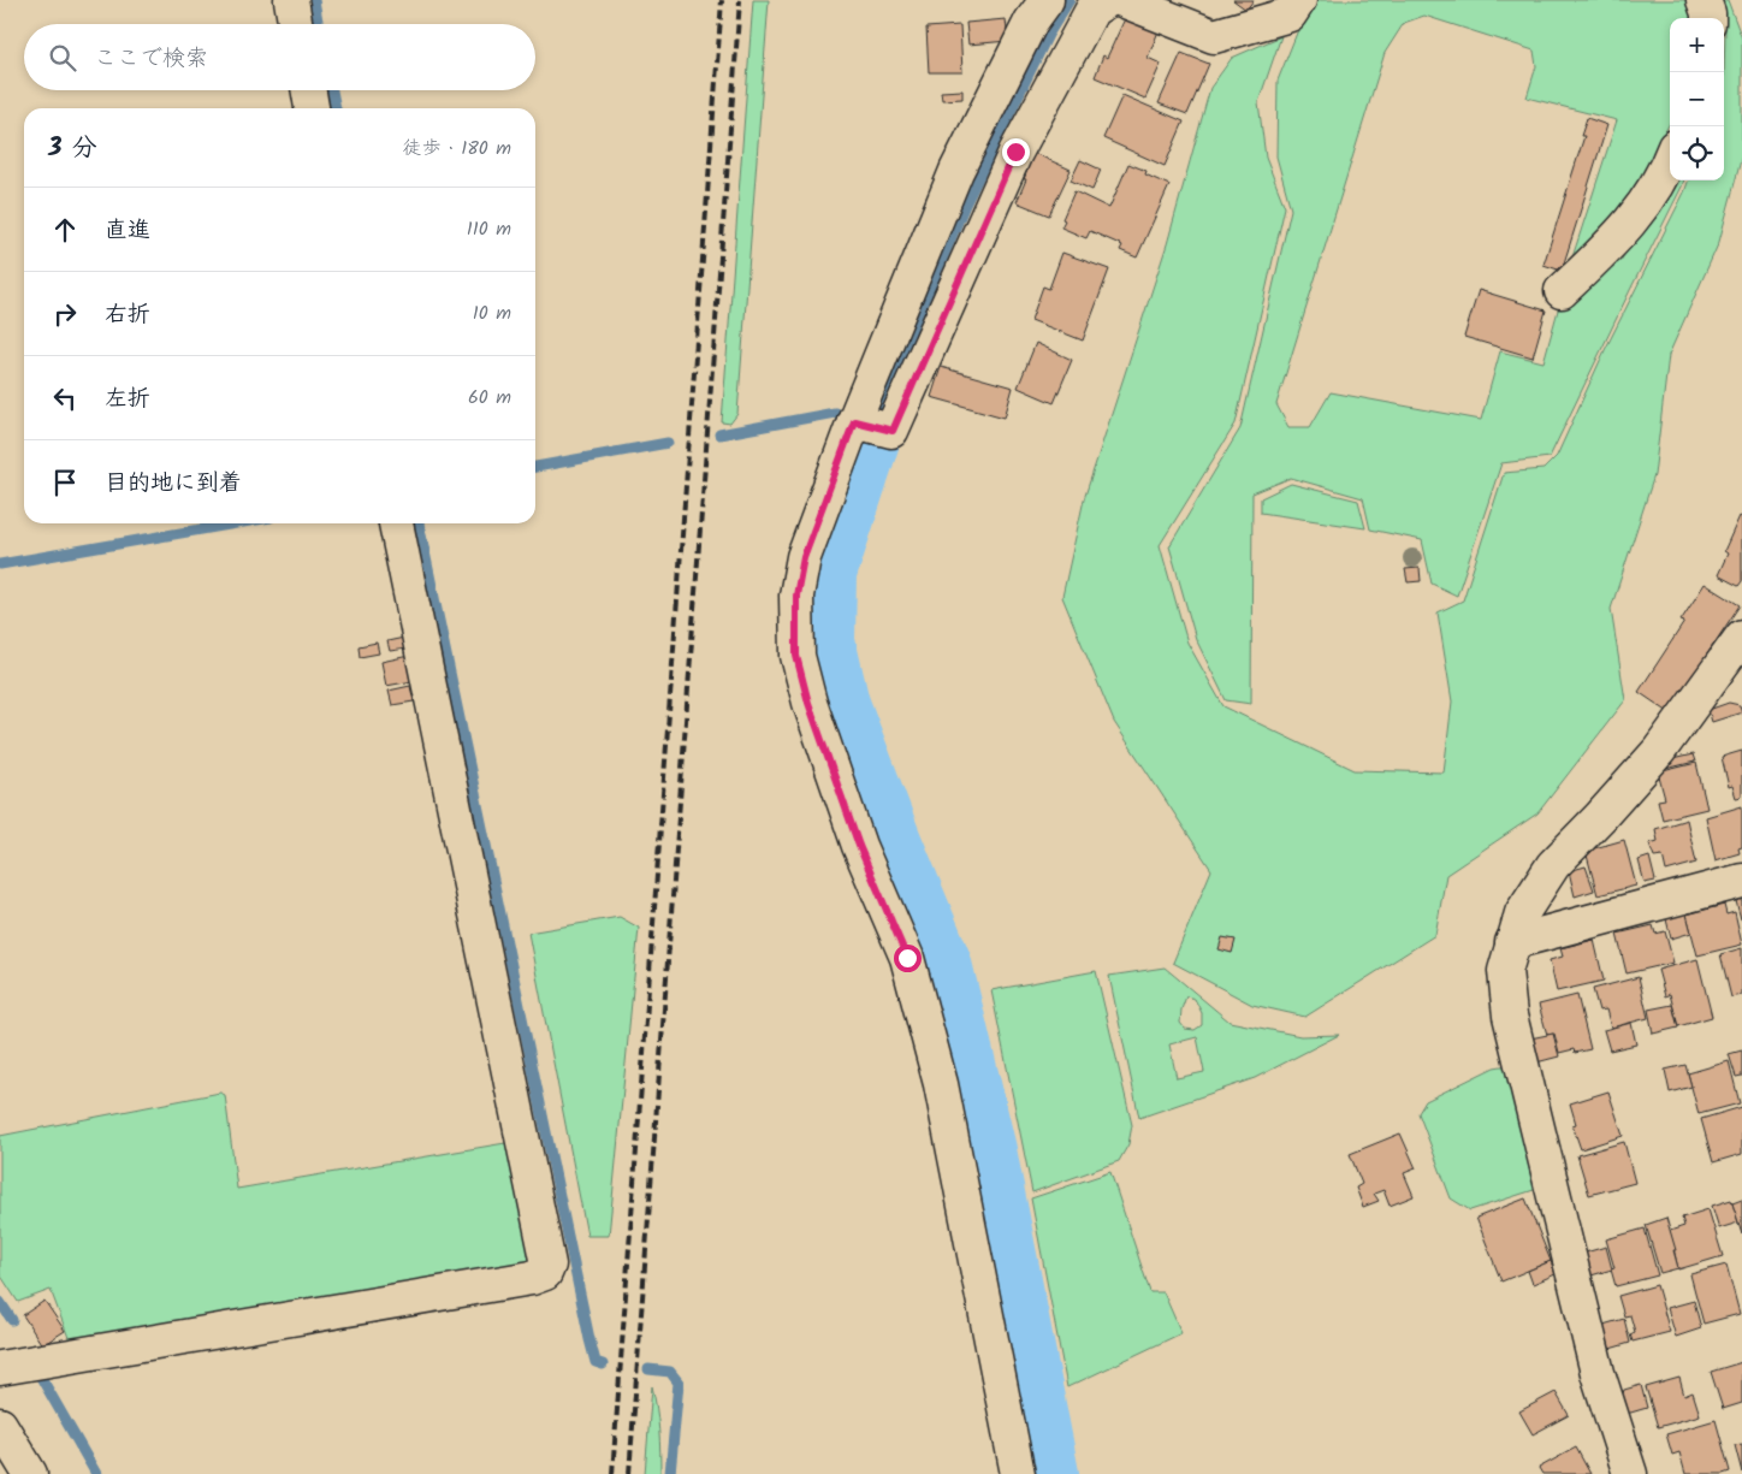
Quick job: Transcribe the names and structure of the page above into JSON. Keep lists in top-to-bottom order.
{
  "page": {
    "map_buttons": ["+", "−"],
    "search": "ここで検索",
    "heading": ["3 分", "徒歩 · 180 m"],
    "list": [
      ["直進", "110 m"],
      ["右折", "10 m"],
      ["左折", "60 m"],
      "目的地に到着"
    ]
  }
}
